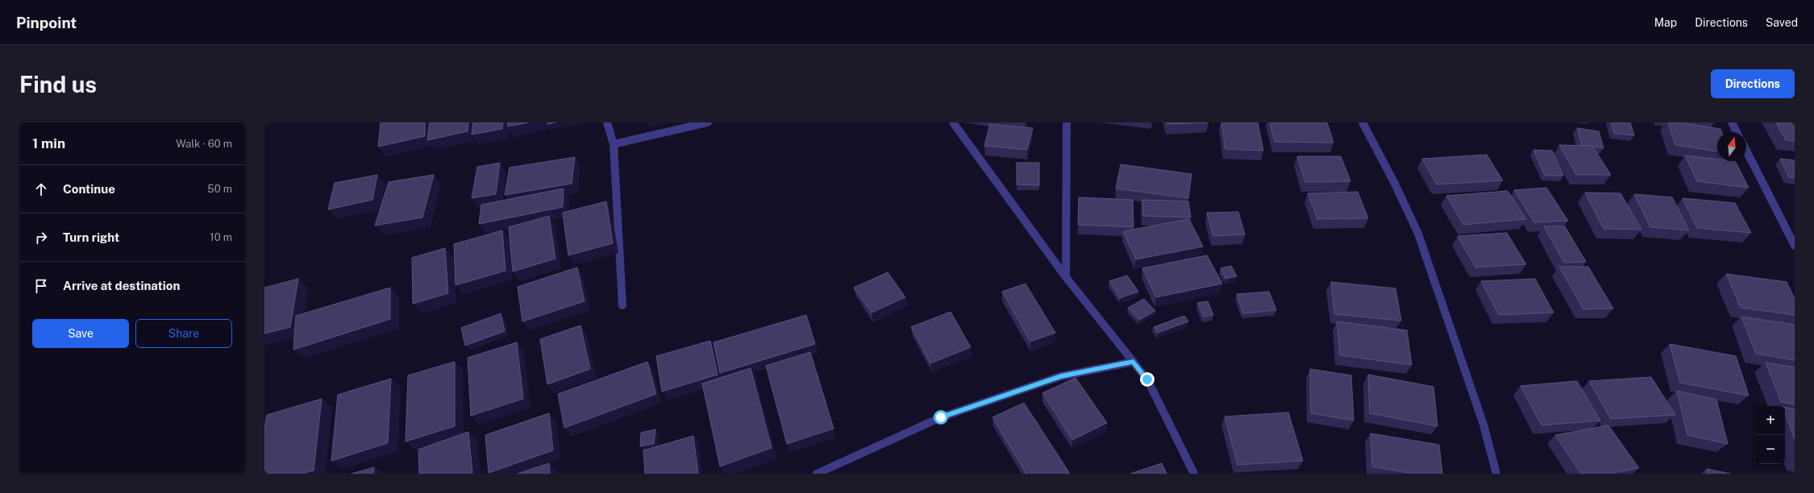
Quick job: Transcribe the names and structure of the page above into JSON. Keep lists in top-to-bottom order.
{
  "north": "top",
  "page": {
    "header": "Pinpoint",
    "nav": ["Map", "Directions", "Saved"],
    "buttons": [
      "Directions",
      ["Save", "Share"]
    ],
    "title": "Find us",
    "heading": ["1 min", "Walk · 60 m"],
    "list": [
      ["Continue", "50 m"],
      ["Turn right", "10 m"],
      "Arrive at destination"
    ],
    "map_buttons": ["+", "−"]
  }
}
